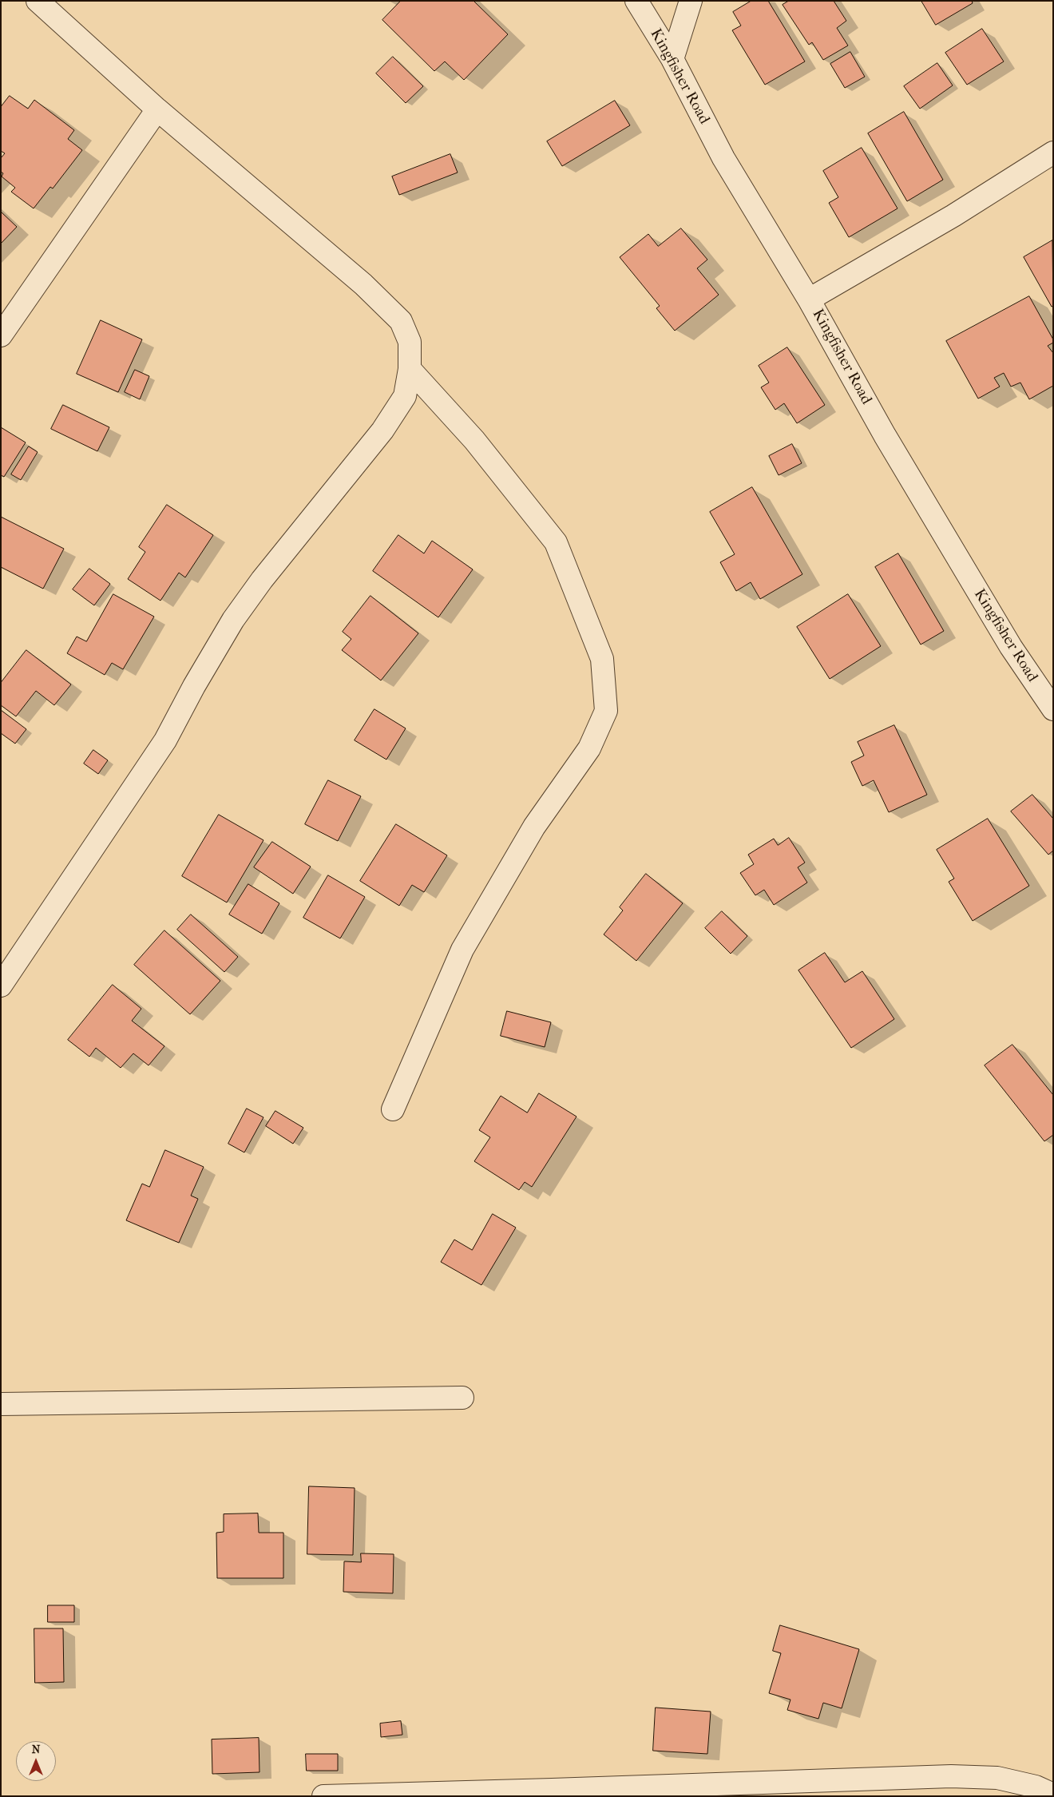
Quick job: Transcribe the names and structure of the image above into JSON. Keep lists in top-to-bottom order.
{
  "streets": {
    "street": ["Kingfisher Road"]
  },
  "north": "top"
}
